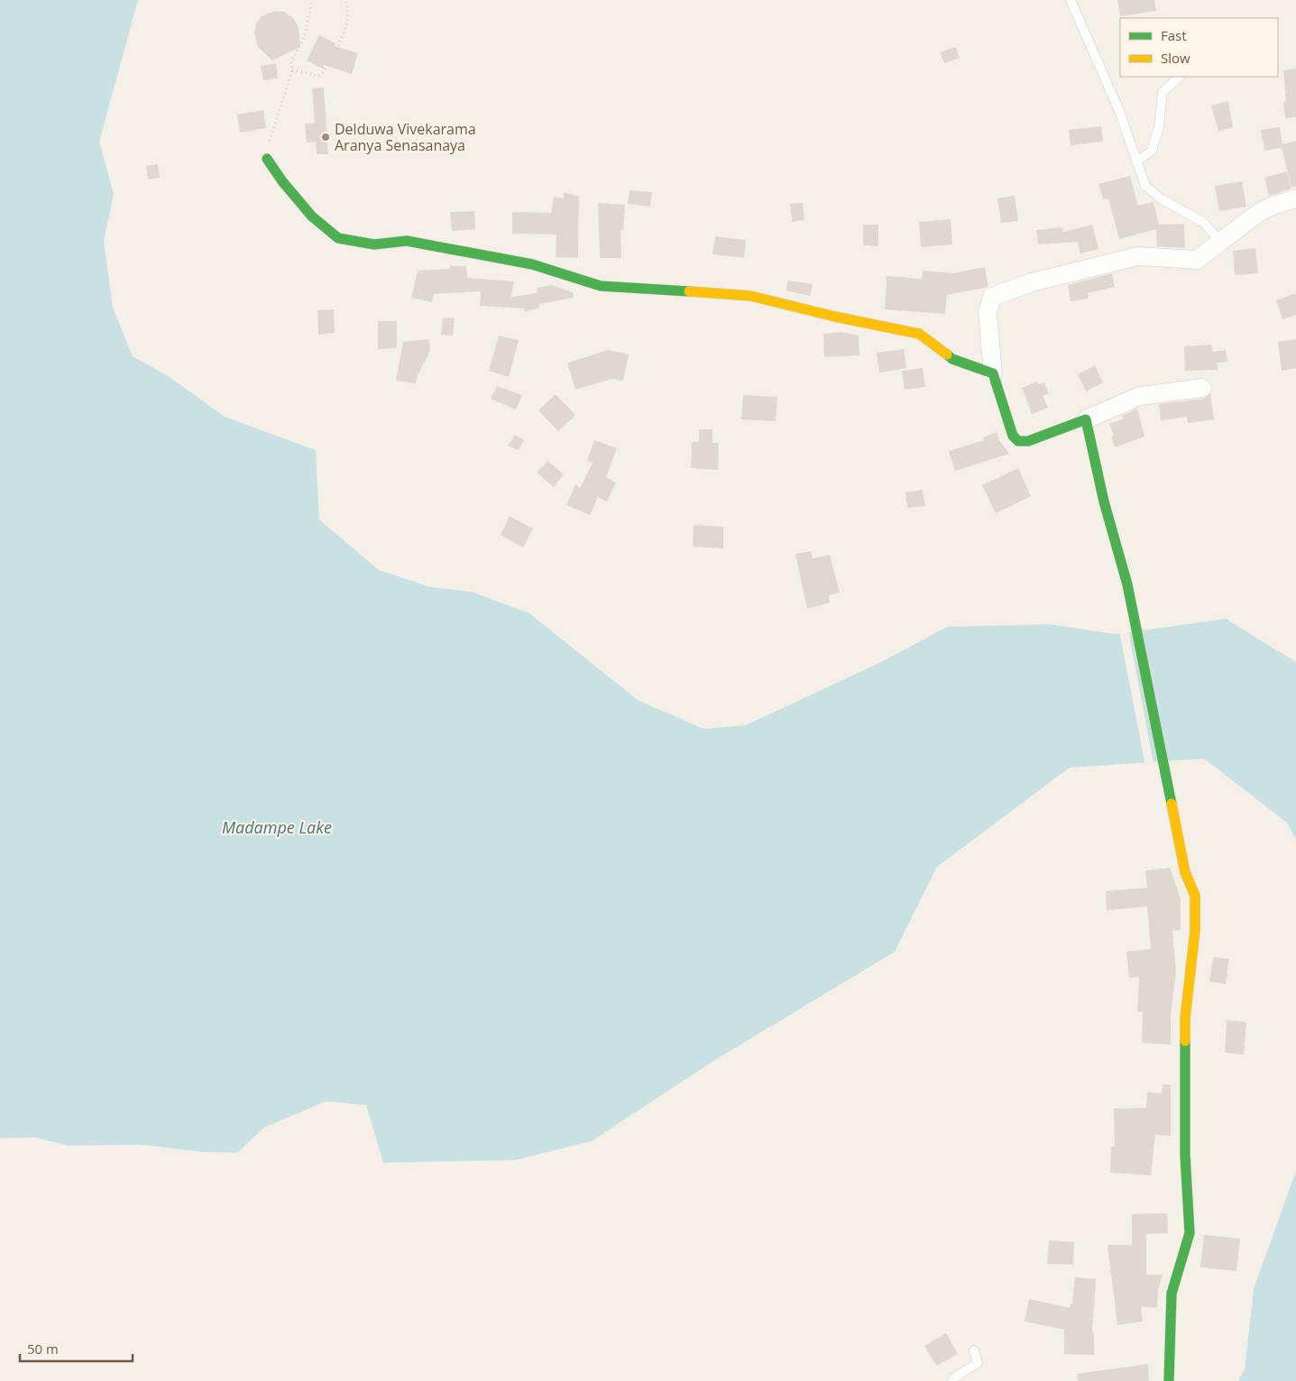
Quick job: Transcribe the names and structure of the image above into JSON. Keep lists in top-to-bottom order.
{
  "water": ["Madampe Lake"],
  "places": ["Delduwa Vivekarama Aranya Senasanaya"],
  "legend": ["Fast", "Slow"],
  "scale_bar": "50 m"
}
